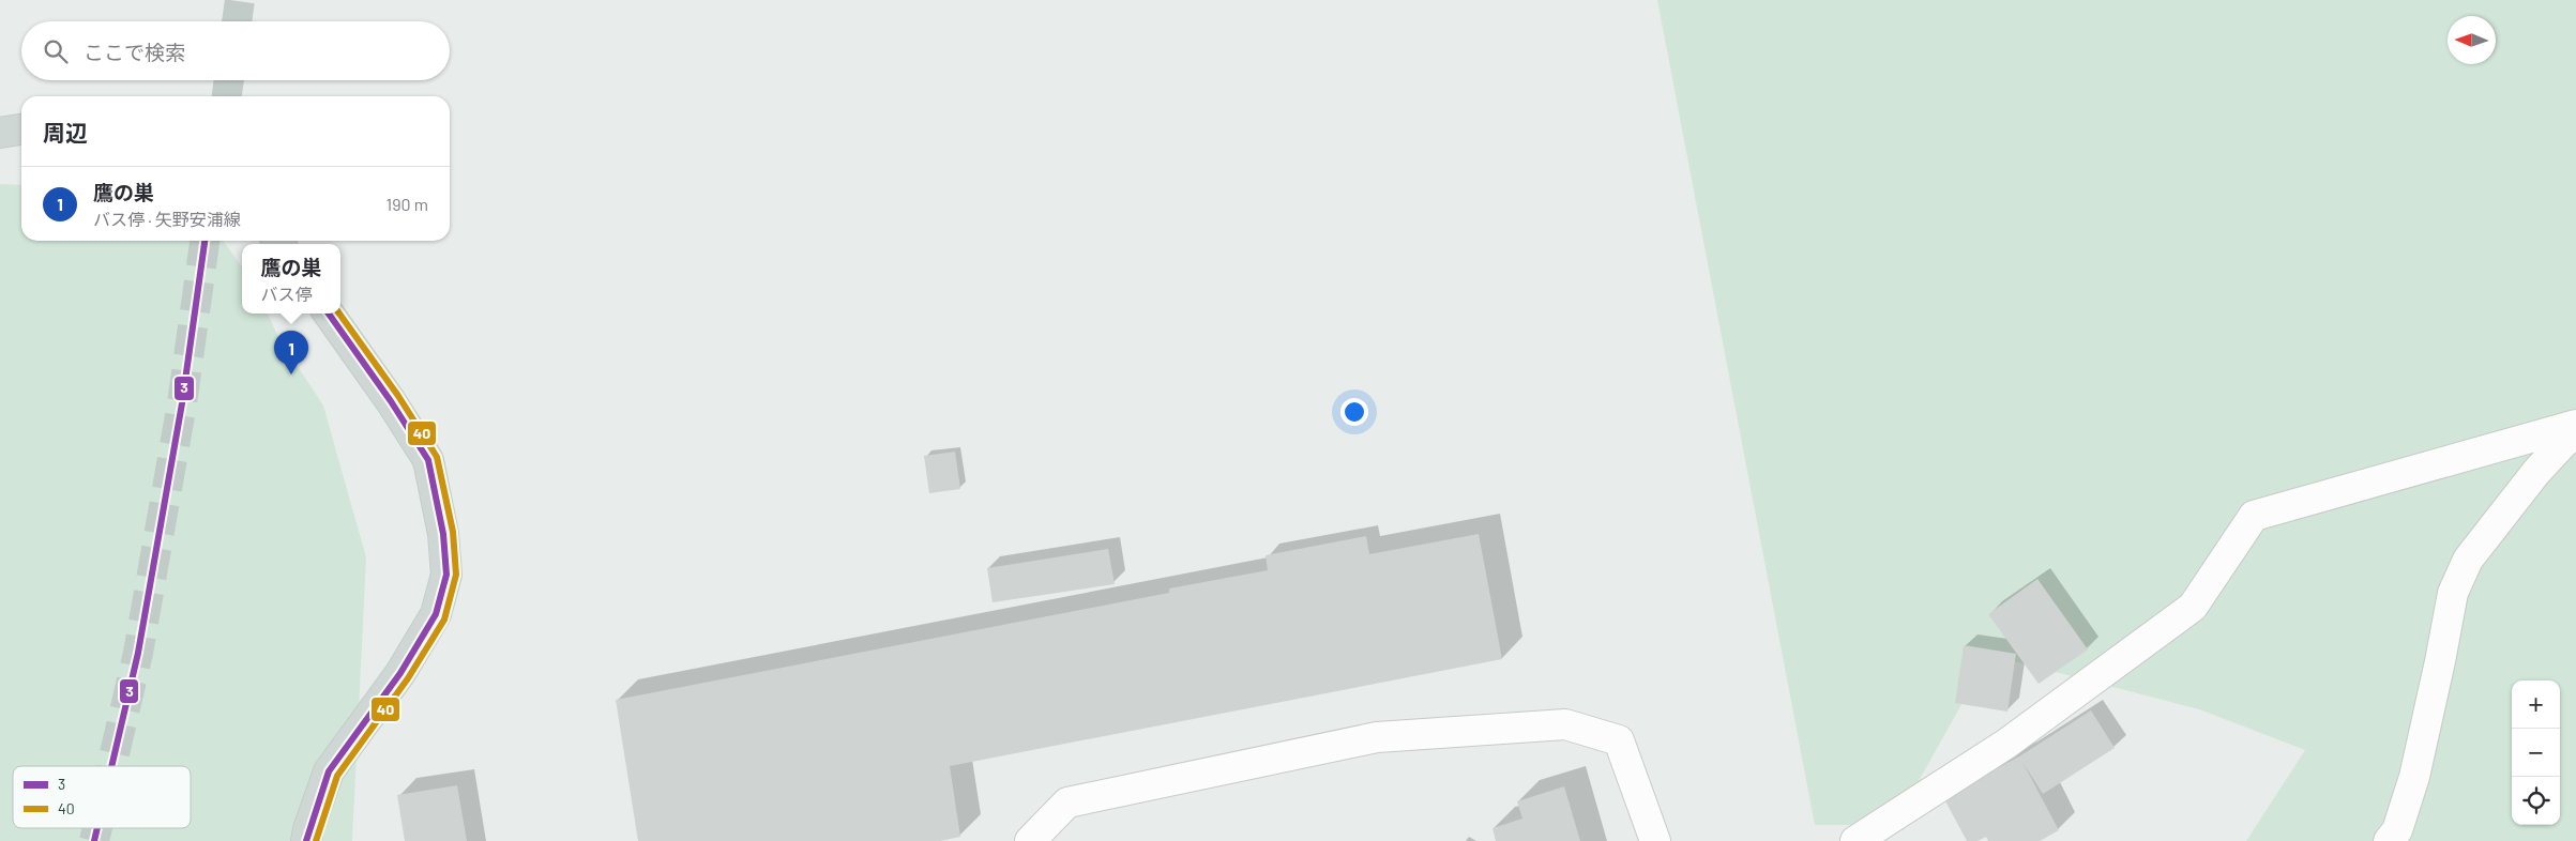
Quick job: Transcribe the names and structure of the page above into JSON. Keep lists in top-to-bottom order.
{
  "lines": ["transit line 3", "transit line 40"],
  "legend": ["3", "40"],
  "north": "left",
  "page": {
    "search": "ここで検索",
    "heading": "周辺",
    "list": [
      {
        "mark": "1",
        "name": "鷹の巣",
        "note": "バス停 · 矢野安浦線",
        "value": "190 m"
      }
    ],
    "popup": ["鷹の巣", "バス停"],
    "pins": "1",
    "map_buttons": ["+", "−"]
  }
}
